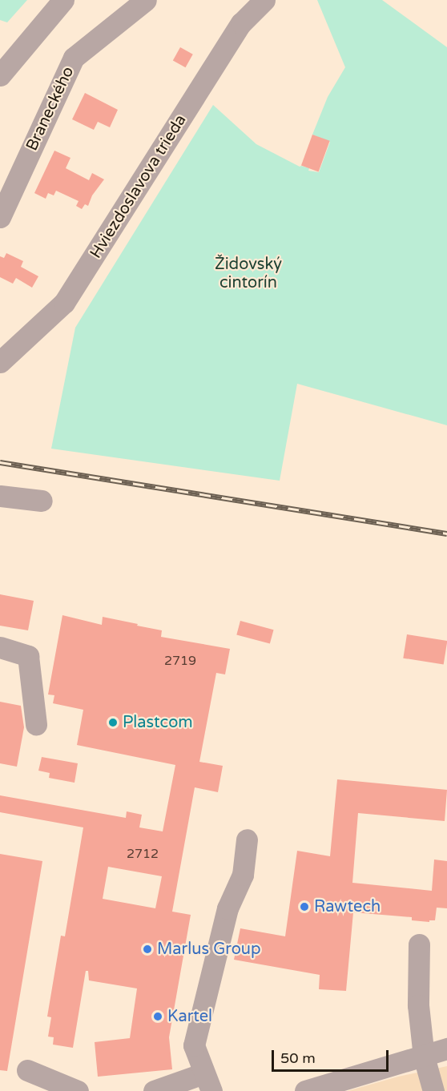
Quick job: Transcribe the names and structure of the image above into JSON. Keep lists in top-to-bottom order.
{
  "streets": {
    "street": ["Braneckého", "Hviezdoslavova trieda"]
  },
  "parks": ["Židovský cintorín"],
  "places": [
    "Plastcom",
    "Rawtech",
    "Marlus Group",
    "Kartel"
  ],
  "house_numbers": ["2719", "2712"],
  "scale_bar": "50 m"
}
